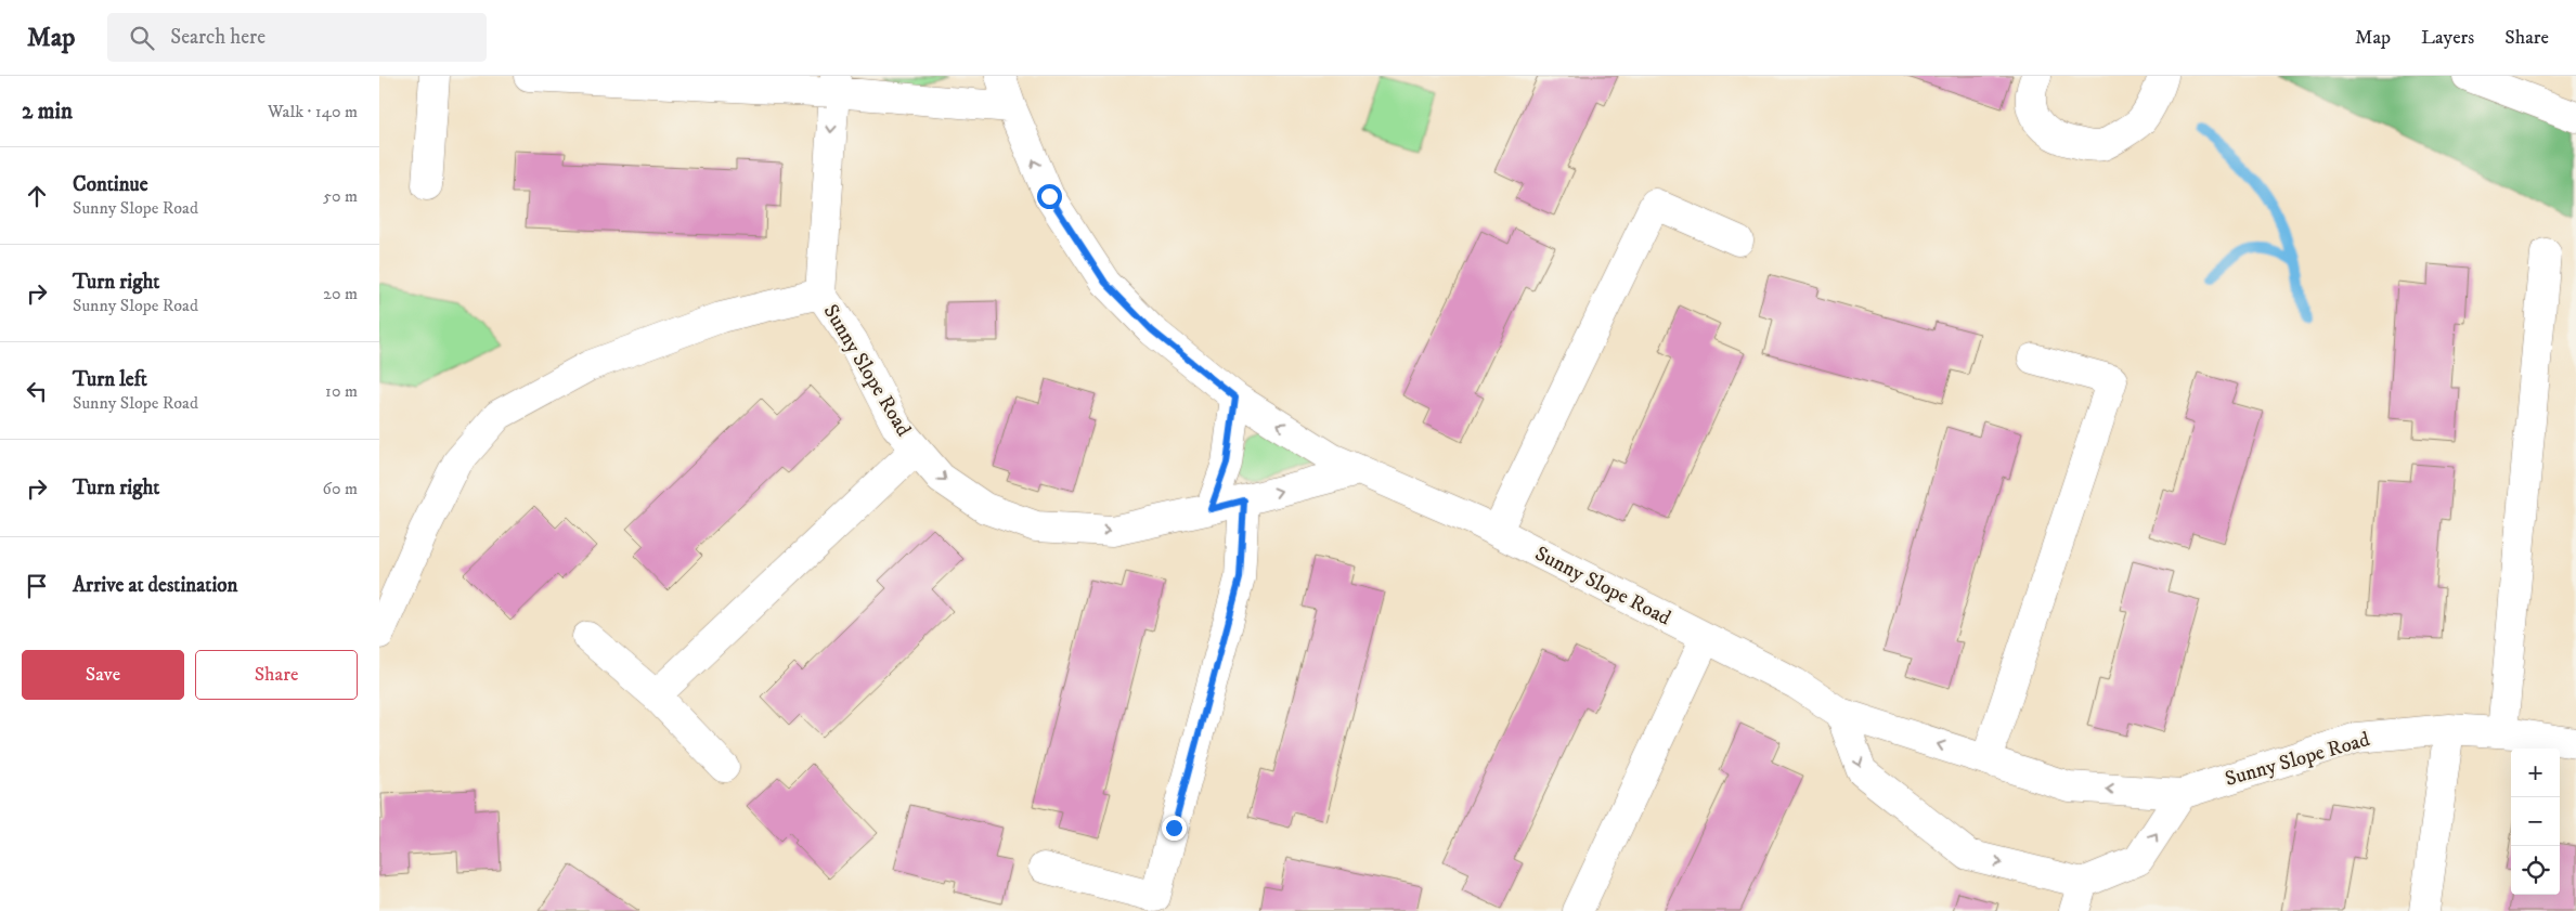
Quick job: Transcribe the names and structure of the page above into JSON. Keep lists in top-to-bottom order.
{
  "streets": {
    "street": ["Sunny Slope Road"]
  },
  "page": {
    "header": "Map",
    "search": "Search here",
    "nav": ["Map", "Layers", "Share"],
    "heading": ["2 min", "Walk · 140 m"],
    "list": [
      ["Continue", "Sunny Slope Road", "50 m"],
      ["Turn right", "Sunny Slope Road", "20 m"],
      ["Turn left", "Sunny Slope Road", "10 m"],
      ["Turn right", "60 m"],
      "Arrive at destination"
    ],
    "buttons": ["Save", "Share"],
    "map_buttons": ["+", "−"]
  }
}
